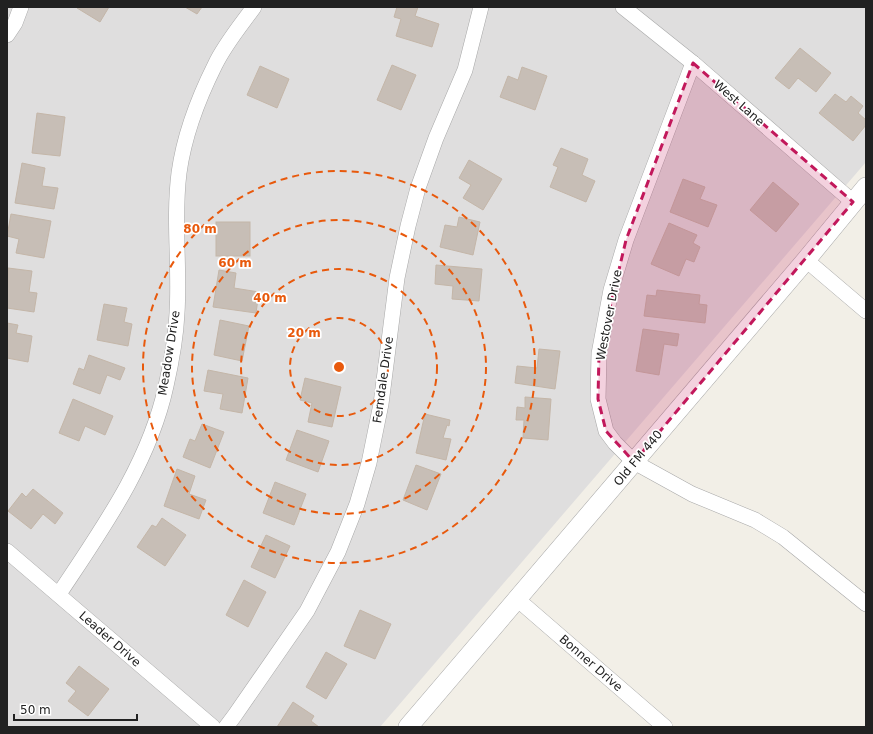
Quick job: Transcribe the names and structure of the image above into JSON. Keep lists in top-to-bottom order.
{
  "streets": {
    "street": [
      "West Lane",
      "Westover Drive",
      "Meadow Drive",
      "Ferndale Drive",
      "Old FM 440",
      "Leader Drive",
      "Bonner Drive"
    ]
  },
  "crossings": [
    ["West Lane", "Westover Drive"],
    ["West Lane", "Old FM 440"],
    ["Westover Drive", "Old FM 440"],
    ["Meadow Drive", "Leader Drive"],
    ["Old FM 440", "Bonner Drive"]
  ],
  "scale_bar": "50 m",
  "rings": [
    "80 m",
    "60 m",
    "40 m",
    "20 m"
  ]
}
